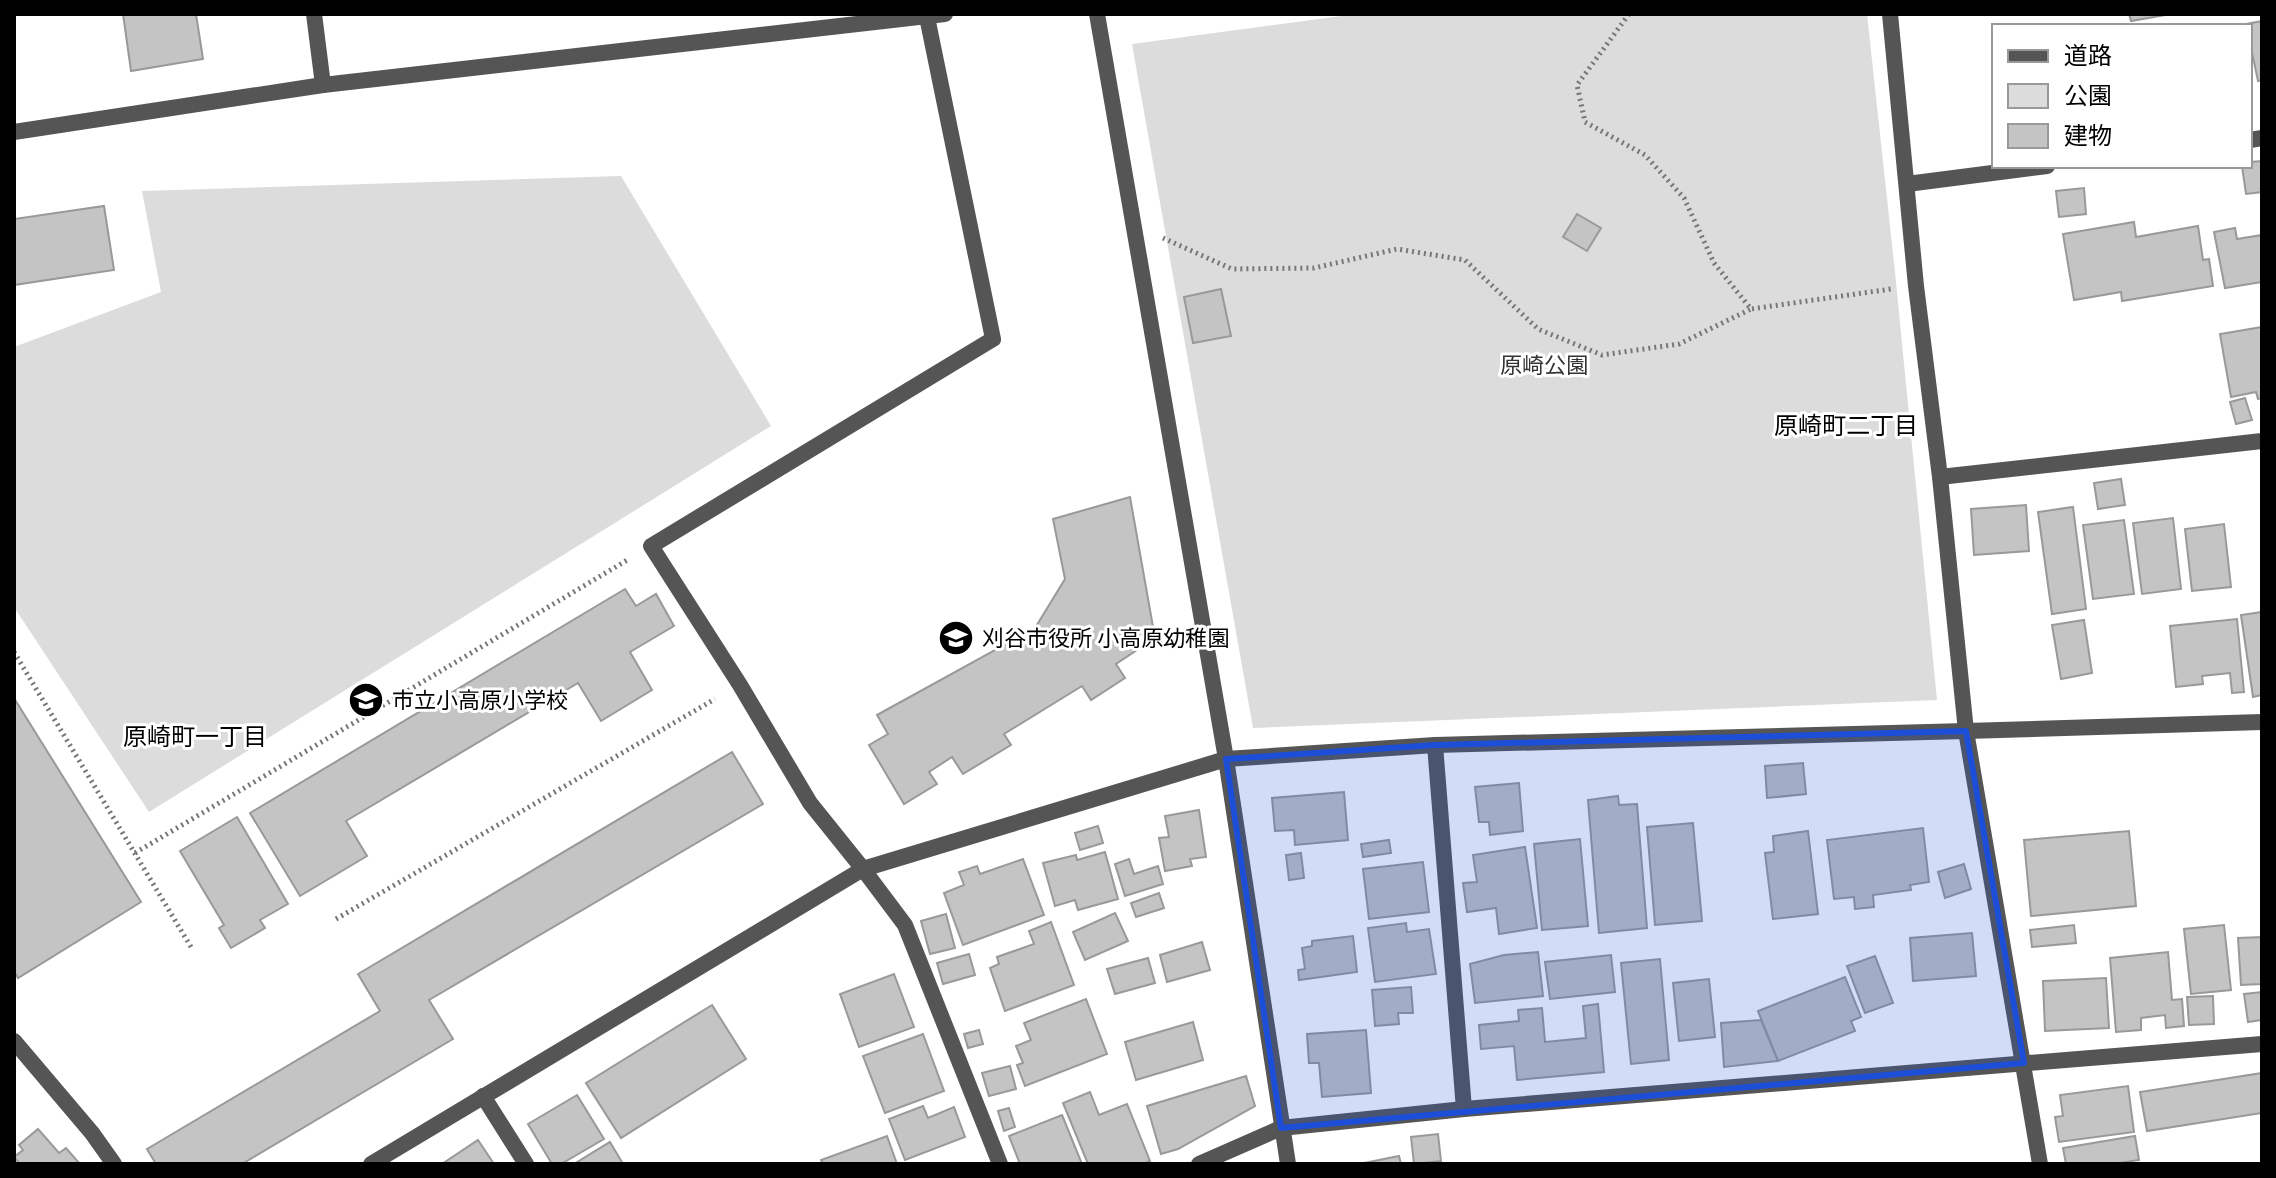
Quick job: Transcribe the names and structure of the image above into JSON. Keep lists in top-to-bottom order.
{
  "districts": ["原崎町二丁目", "原崎町一丁目"],
  "parks": ["原崎公園"],
  "places": {
    "school or university": ["刈谷市役所 小高原幼稚園", "市立小高原小学校"]
  },
  "legend": ["道路", "公園", "建物"]
}
